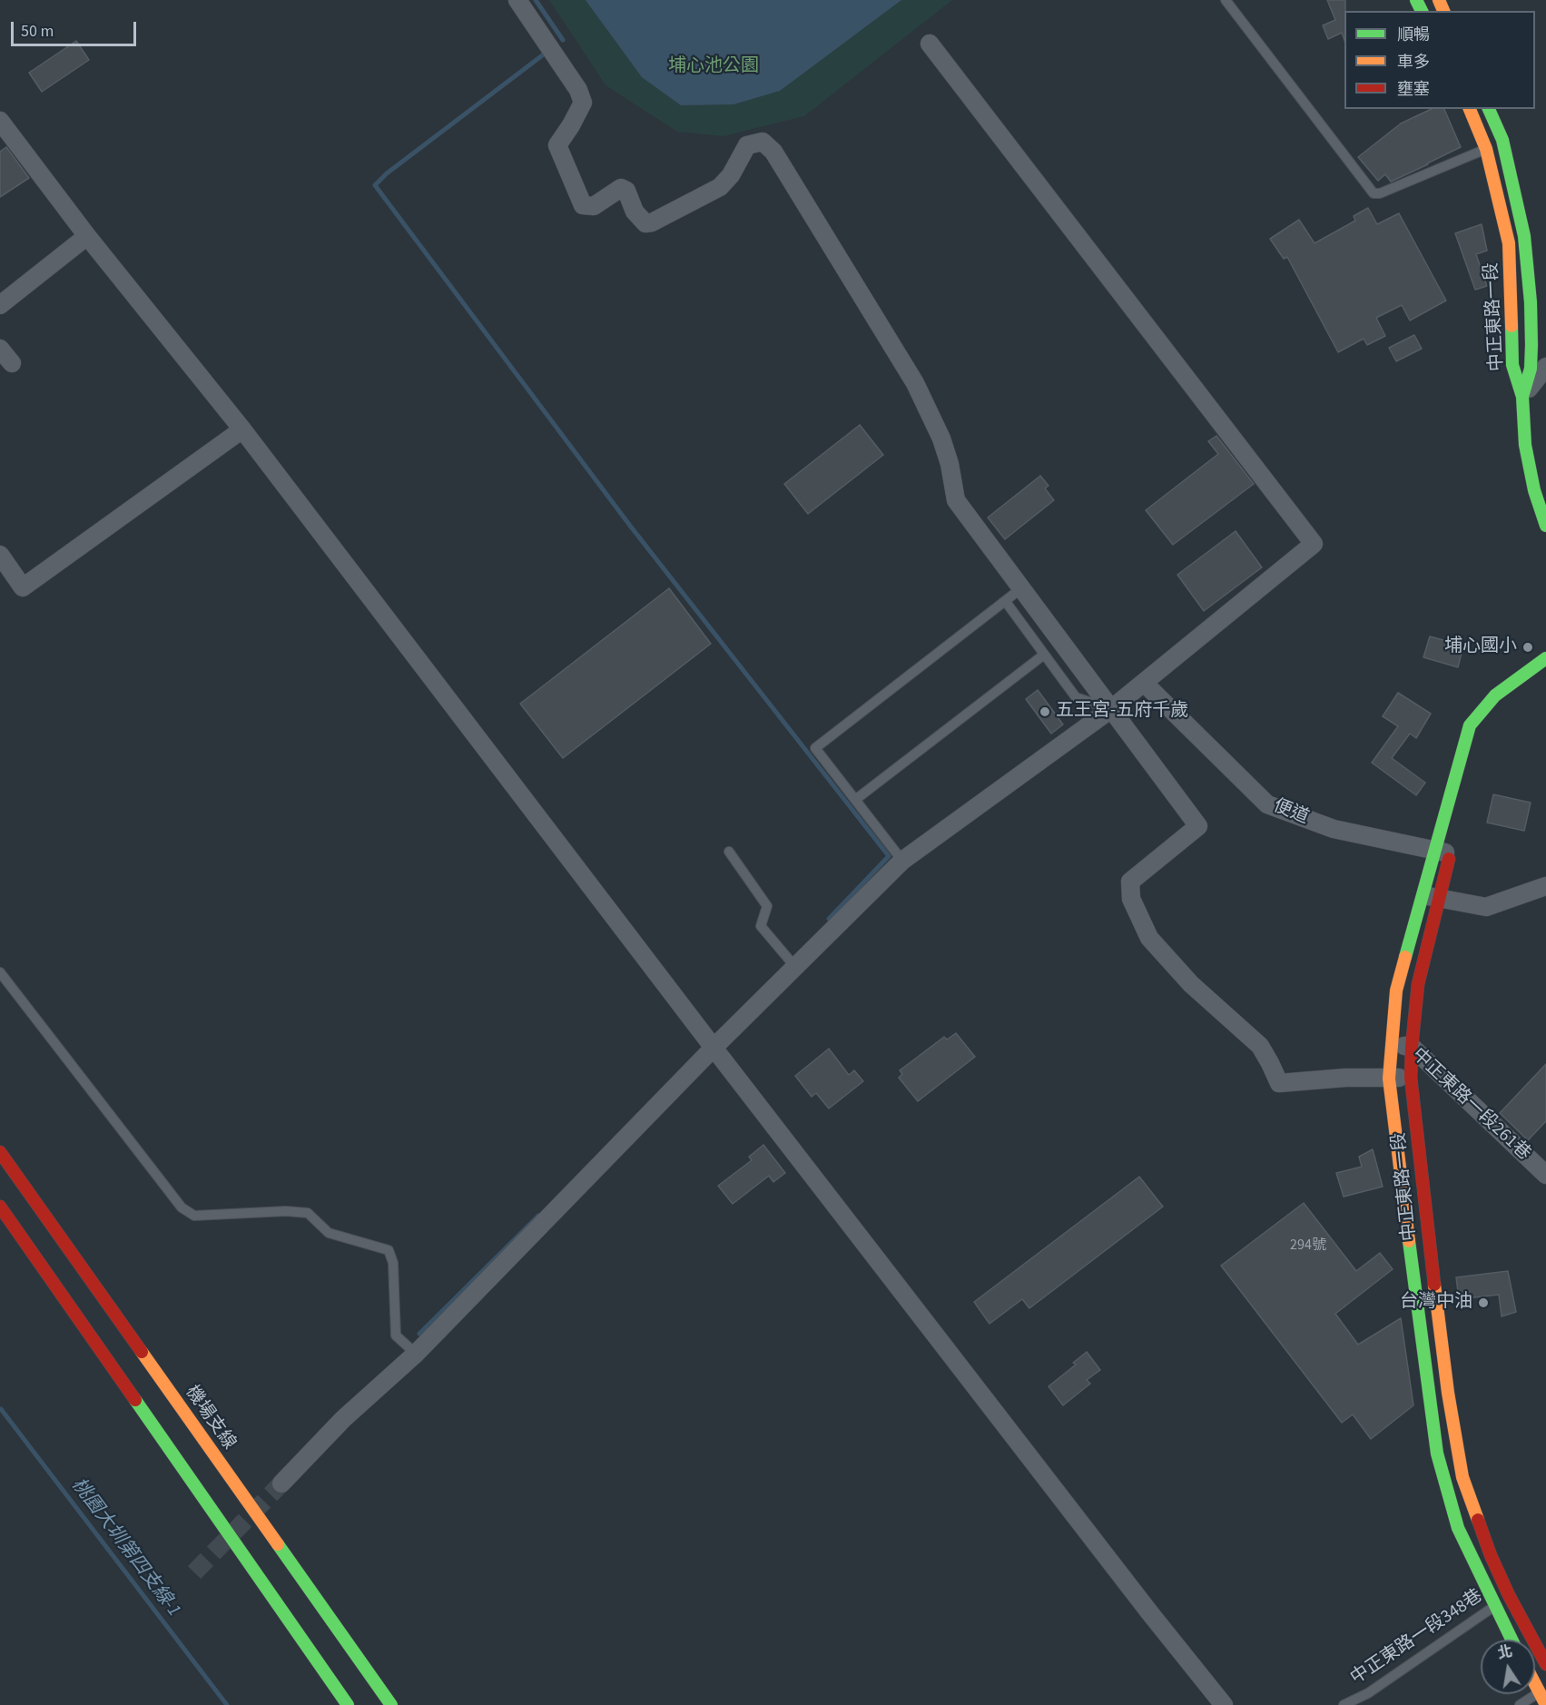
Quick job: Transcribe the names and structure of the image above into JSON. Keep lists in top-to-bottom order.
{
  "streets": {
    "main road": ["中正東路一段", "機場支線"],
    "street": ["便道", "中正東路一段261巷"],
    "lane": ["中正東路一段348巷"]
  },
  "crossings": [
    ["中正東路一段", "便道"],
    ["中正東路一段", "中正東路一段261巷"],
    ["中正東路一段", "中正東路一段348巷"]
  ],
  "water": ["桃園大圳第四支線-1"],
  "parks": ["埔心池公園"],
  "places": ["埔心國小", "五王宮-五府千歲", "台灣中油"],
  "house_numbers": ["294號"],
  "legend": ["順暢", "車多", "壅塞"],
  "scale_bar": "50 m",
  "north": "top"
}
